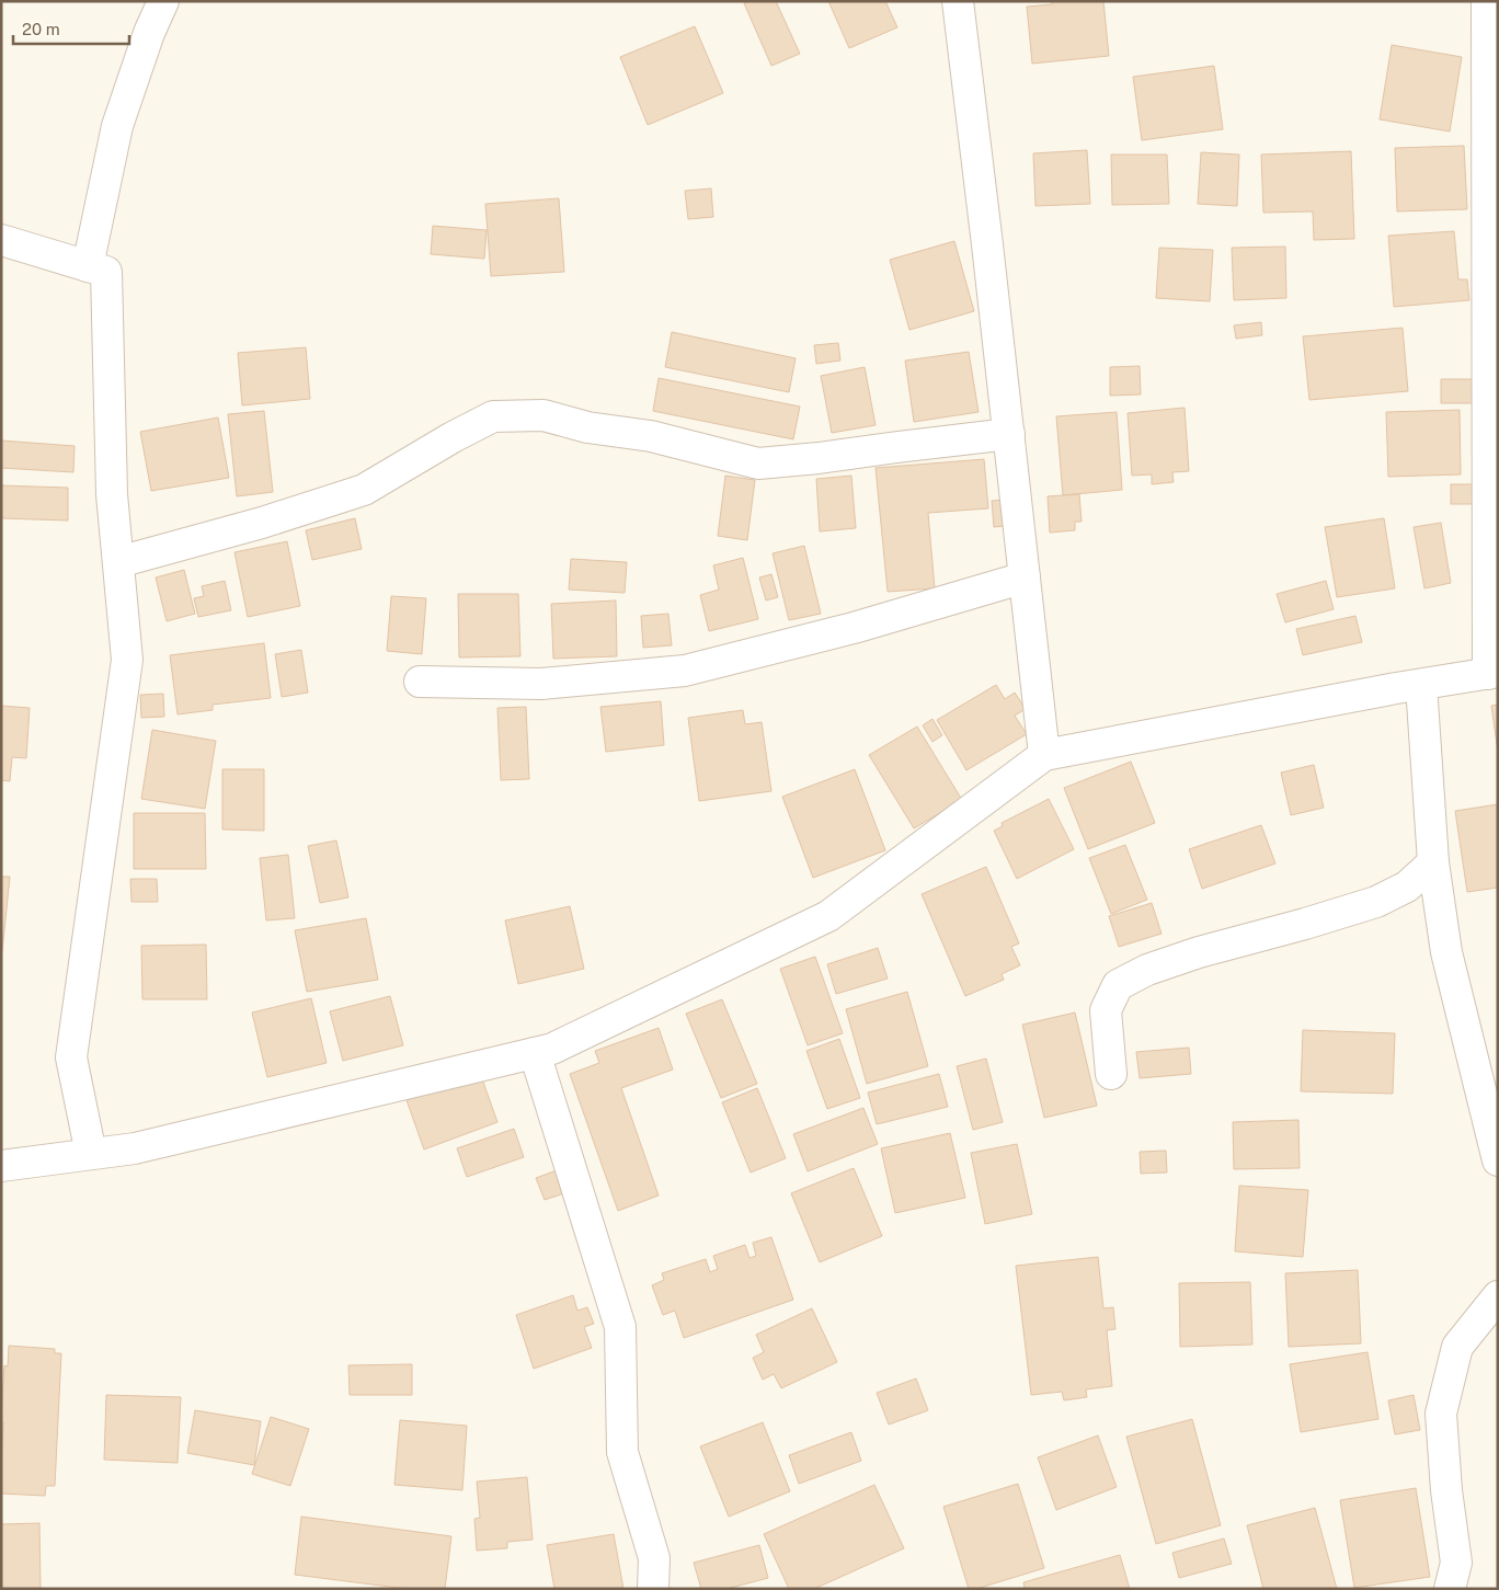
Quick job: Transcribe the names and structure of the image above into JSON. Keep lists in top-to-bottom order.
{
  "scale_bar": "20 m"
}
